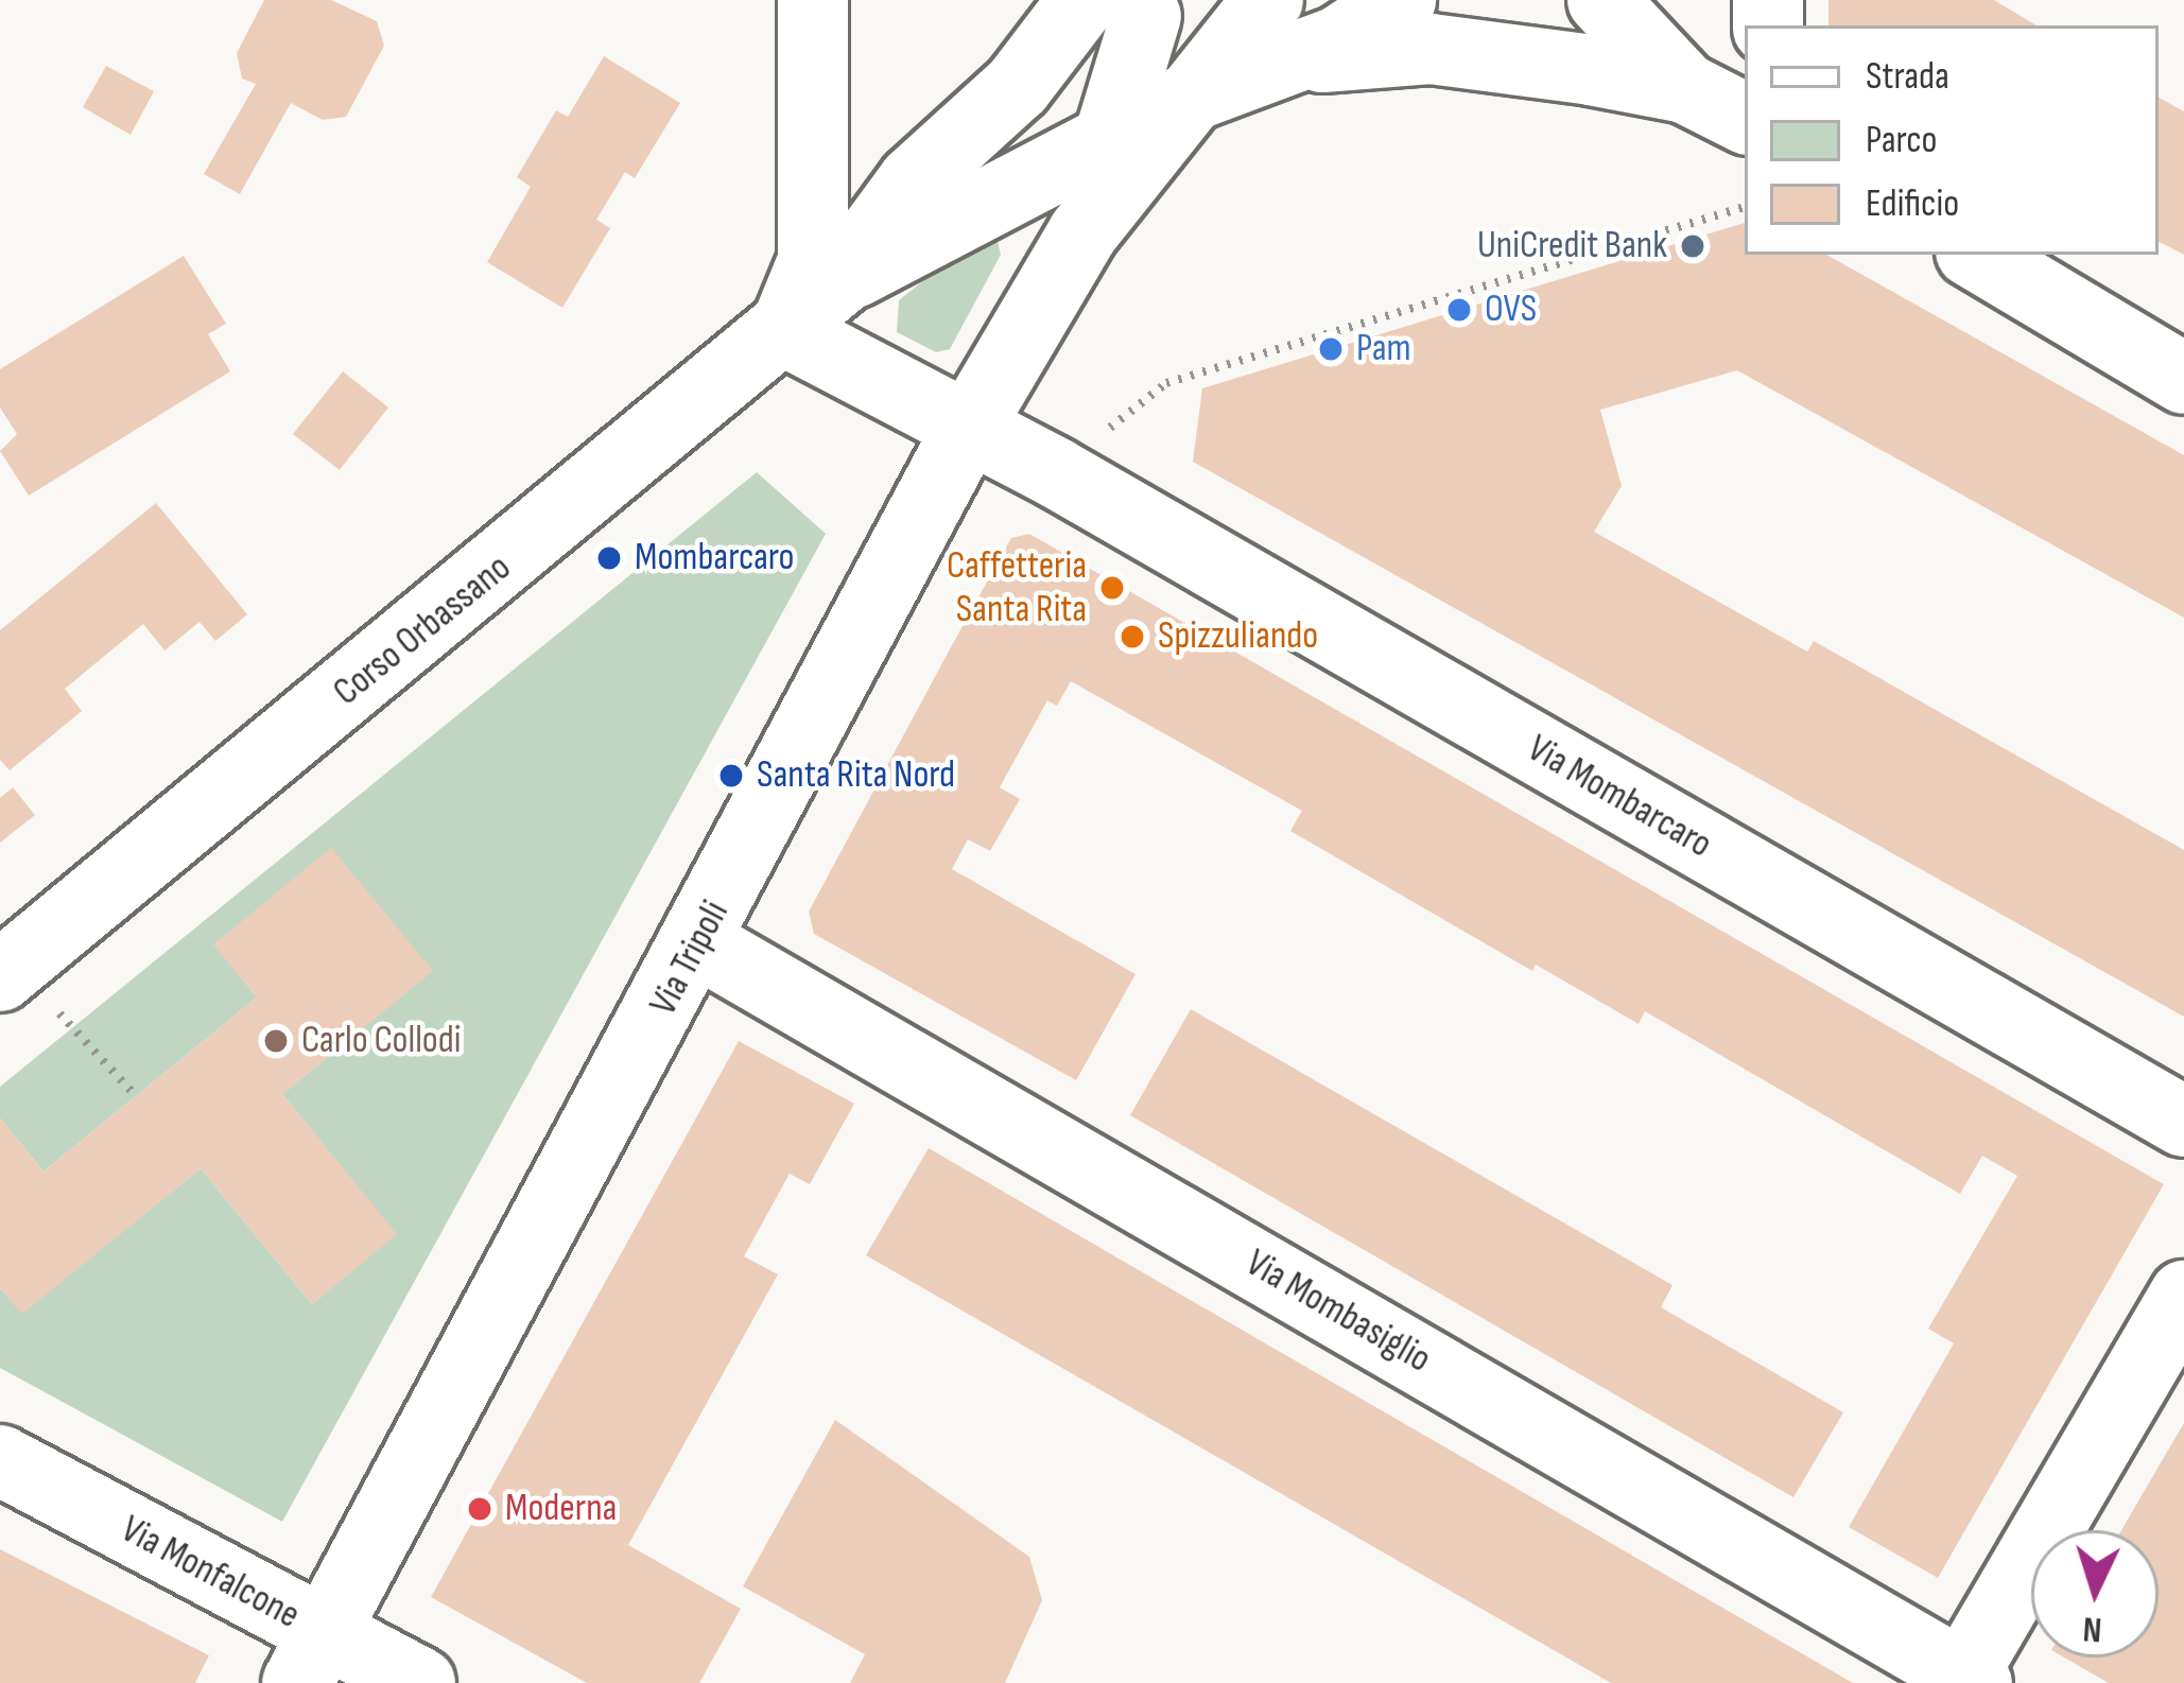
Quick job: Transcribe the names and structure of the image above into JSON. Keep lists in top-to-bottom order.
{
  "streets": {
    "street": [
      "Corso Orbassano",
      "Via Mombarcaro",
      "Via Tripoli",
      "Via Mombasiglio",
      "Via Monfalcone"
    ]
  },
  "crossings": [
    ["Corso Orbassano", "Via Mombarcaro"],
    ["Via Mombarcaro", "Via Tripoli"],
    ["Via Tripoli", "Via Mombasiglio"],
    ["Via Tripoli", "Via Monfalcone"]
  ],
  "places": [
    "UniCredit Bank",
    "OVS",
    "Pam",
    "Mombarcaro",
    "Caffetteria Santa Rita",
    "Spizzuliando",
    "Santa Rita Nord",
    "Carlo Collodi",
    "Moderna"
  ],
  "legend": ["Strada", "Parco", "Edificio"],
  "north": "bottom"
}
